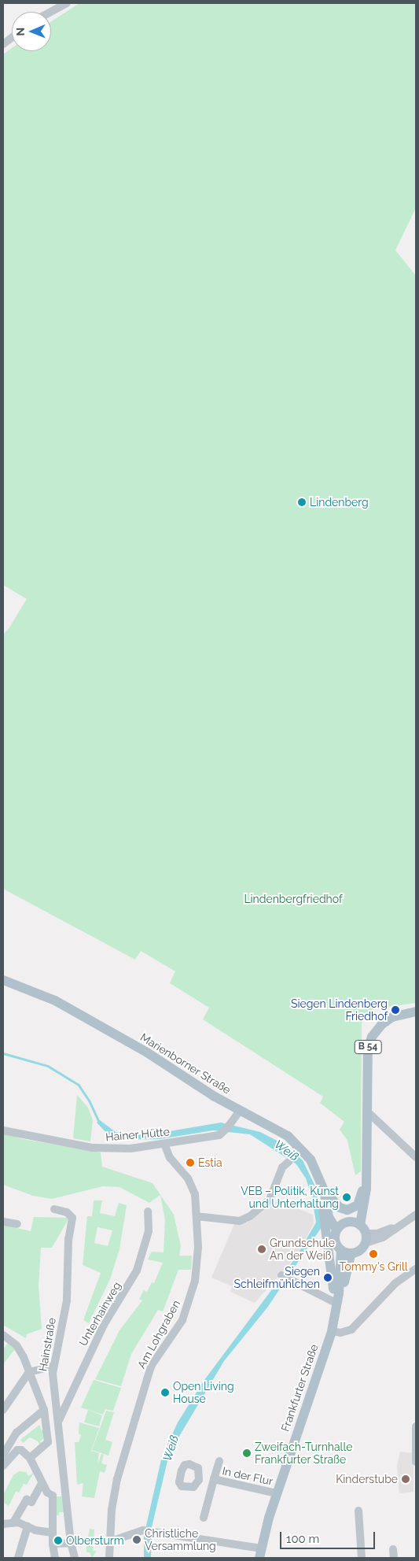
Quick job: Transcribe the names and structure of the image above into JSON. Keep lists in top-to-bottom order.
{
  "streets": {
    "main road": ["B 54", "Marienborner Straße", "Frankfurter Straße"],
    "street": [
      "Hainer Hütte",
      "Unterhainweg",
      "Am Lohgraben",
      "Hainstraße",
      "In der Flur"
    ]
  },
  "crossings": [
    ["B 54", "Marienborner Straße"],
    ["B 54", "Frankfurter Straße"],
    ["Marienborner Straße", "Hainer Hütte"],
    ["Hainer Hütte", "Am Lohgraben"],
    ["Unterhainweg", "Hainstraße"],
    ["Frankfurter Straße", "In der Flur"]
  ],
  "water": ["Weiß"],
  "parks": ["Lindenbergfriedhof"],
  "places": [
    "Lindenberg",
    "Siegen Lindenberg Friedhof",
    "Estia",
    "VEB – Politik, Kunst und Unterhaltung",
    "Grundschule An der Weiß",
    "Tommy's Grill",
    "Siegen Schleifmühlchen",
    "Open Living House",
    "Zweifach-Turnhalle Frankfurter Straße",
    "Kinderstube",
    "Christliche Versammlung",
    "Olbersturm"
  ],
  "scale_bar": "100 m",
  "north": "left"
}
